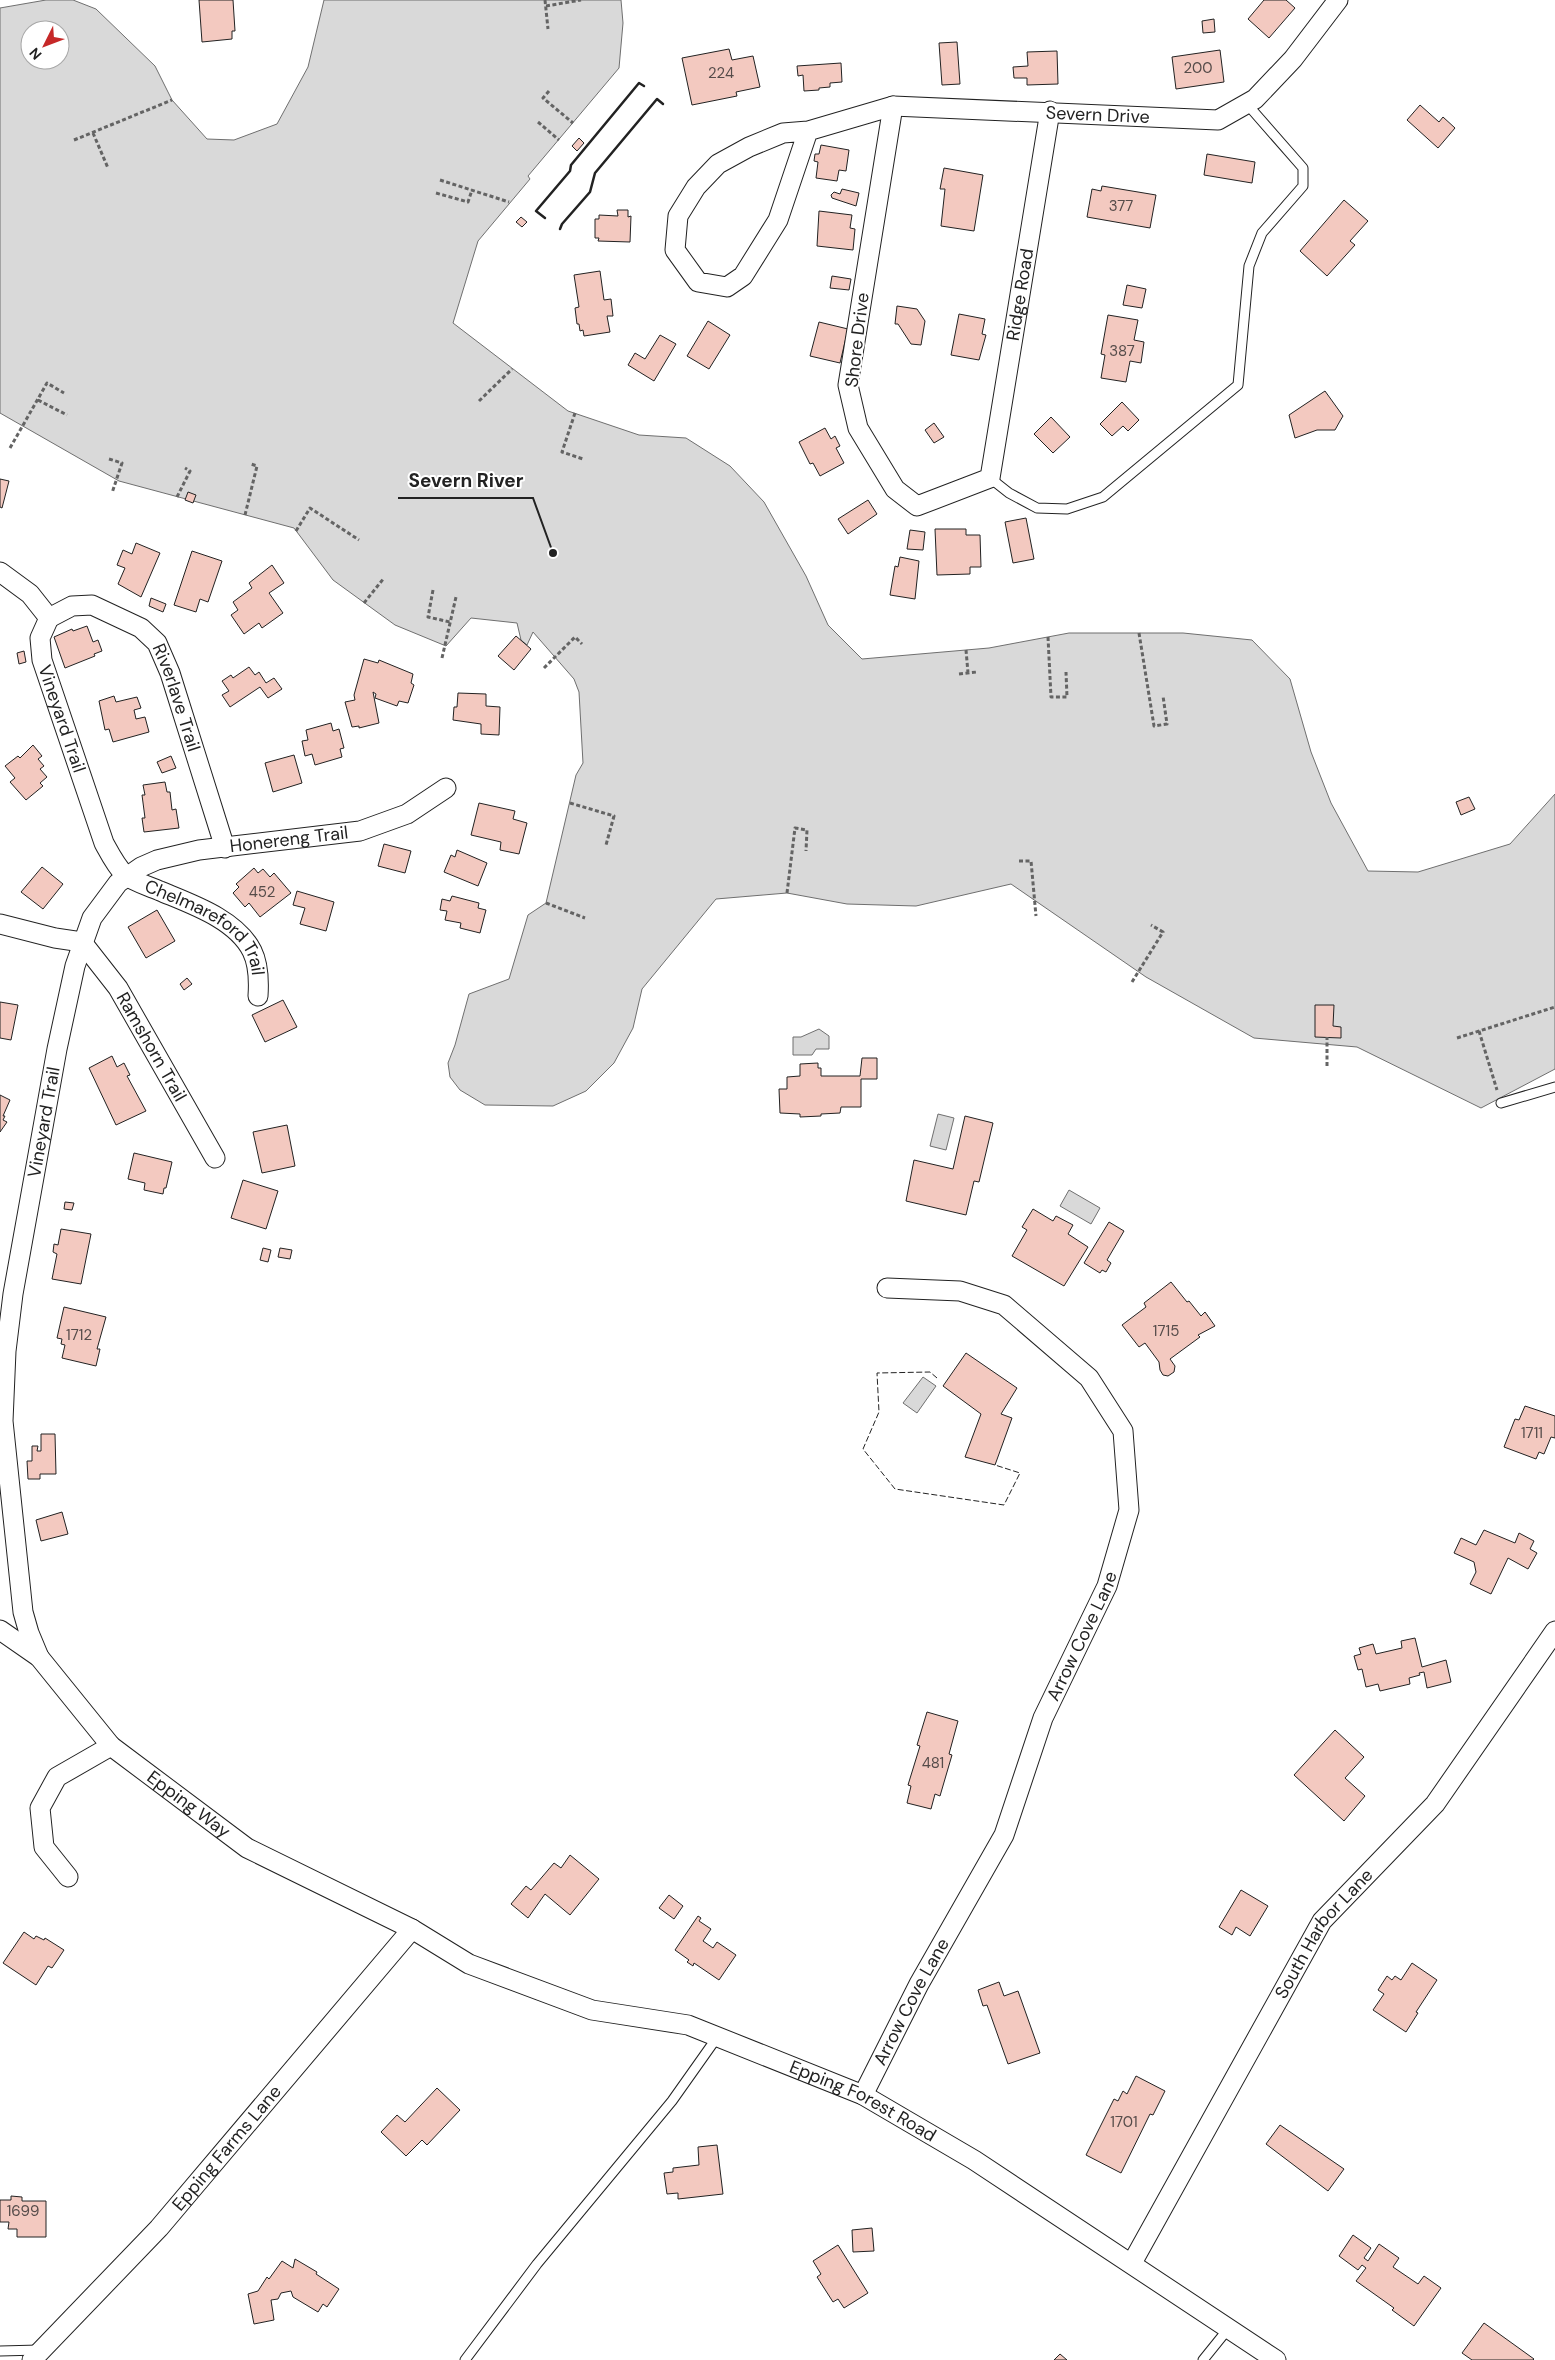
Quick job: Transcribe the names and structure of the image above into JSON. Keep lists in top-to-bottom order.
{
  "streets": {
    "street": [
      "Severn Drive",
      "Ridge Road",
      "Shore Drive",
      "Riverlave Trail",
      "Vineyard Trail",
      "Honereng Trail",
      "Chelmareford Trail",
      "Ramshorn Trail",
      "Arrow Cove Lane",
      "Epping Way",
      "South Harbor Lane",
      "Epping Forest Road",
      "Epping Farms Lane"
    ]
  },
  "crossings": [
    ["Severn Drive", "Ridge Road"],
    ["Severn Drive", "Shore Drive"],
    ["Ridge Road", "Shore Drive"],
    ["Riverlave Trail", "Vineyard Trail"],
    ["Riverlave Trail", "Honereng Trail"],
    ["Vineyard Trail", "Honereng Trail"],
    ["Vineyard Trail", "Chelmareford Trail"],
    ["Vineyard Trail", "Ramshorn Trail"],
    ["Vineyard Trail", "Epping Way"],
    ["Honereng Trail", "Chelmareford Trail"],
    ["Arrow Cove Lane", "Epping Forest Road"],
    ["Epping Way", "Epping Forest Road"],
    ["Epping Way", "Epping Farms Lane"],
    ["South Harbor Lane", "Epping Forest Road"],
    ["Epping Forest Road", "Epping Farms Lane"]
  ],
  "places": ["Severn River"],
  "house_numbers": [
    "200",
    "224",
    "377",
    "387",
    "452",
    "1715",
    "1712",
    "1711",
    "481",
    "1701",
    "1699"
  ],
  "north": "bottom left"
}
